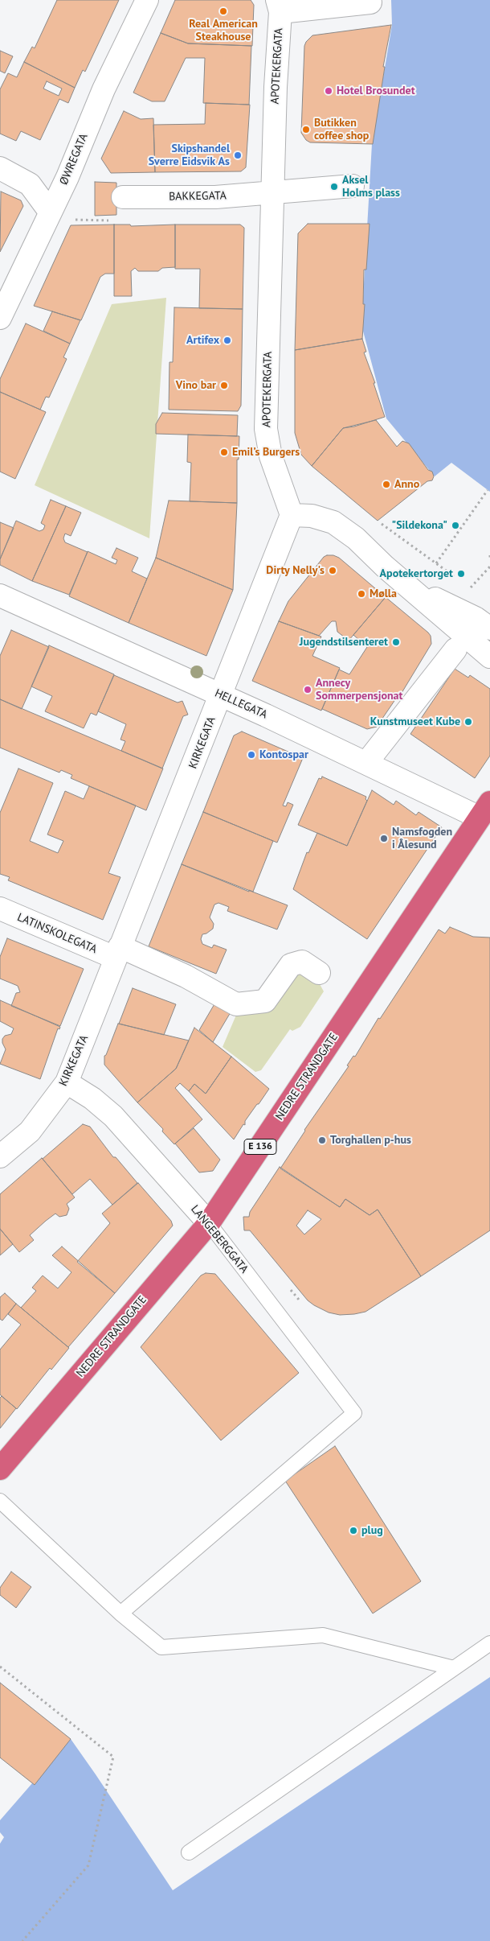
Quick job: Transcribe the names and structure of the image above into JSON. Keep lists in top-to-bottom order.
{
  "streets": {
    "highway": ["NEDRE STRANDGATE", "E 136"],
    "street": [
      "APOTEKERGATA",
      "ØWREGATA",
      "BAKKEGATA",
      "HELLEGATA",
      "KIRKEGATA",
      "LATINSKOLEGATA",
      "LANGEBERGGATA"
    ]
  },
  "crossings": [
    ["APOTEKERGATA", "BAKKEGATA"],
    ["APOTEKERGATA", "KIRKEGATA"],
    ["HELLEGATA", "KIRKEGATA"],
    ["HELLEGATA", "NEDRE STRANDGATE"],
    ["KIRKEGATA", "LATINSKOLEGATA"],
    ["KIRKEGATA", "LANGEBERGGATA"],
    ["NEDRE STRANDGATE", "LANGEBERGGATA"]
  ],
  "places": [
    "Real American Steakhouse",
    "Hotel Brosundet",
    "Butikken coffee shop",
    "Skipshandel Sverre Eidsvik As",
    "Aksel Holms plass",
    "Artifex",
    "Vino bar",
    "Emil’s Burgers",
    "Anno",
    "\"Sildekona\"",
    "Dirty Nelly's",
    "Apotekertorget",
    "Mølla",
    "Jugendstilsenteret",
    "Annecy Sommerpensjonat",
    "Kunstmuseet Kube",
    "Kontospar",
    "Namsfogden i Ålesund",
    "Torghallen p-hus",
    "plug"
  ]
}
